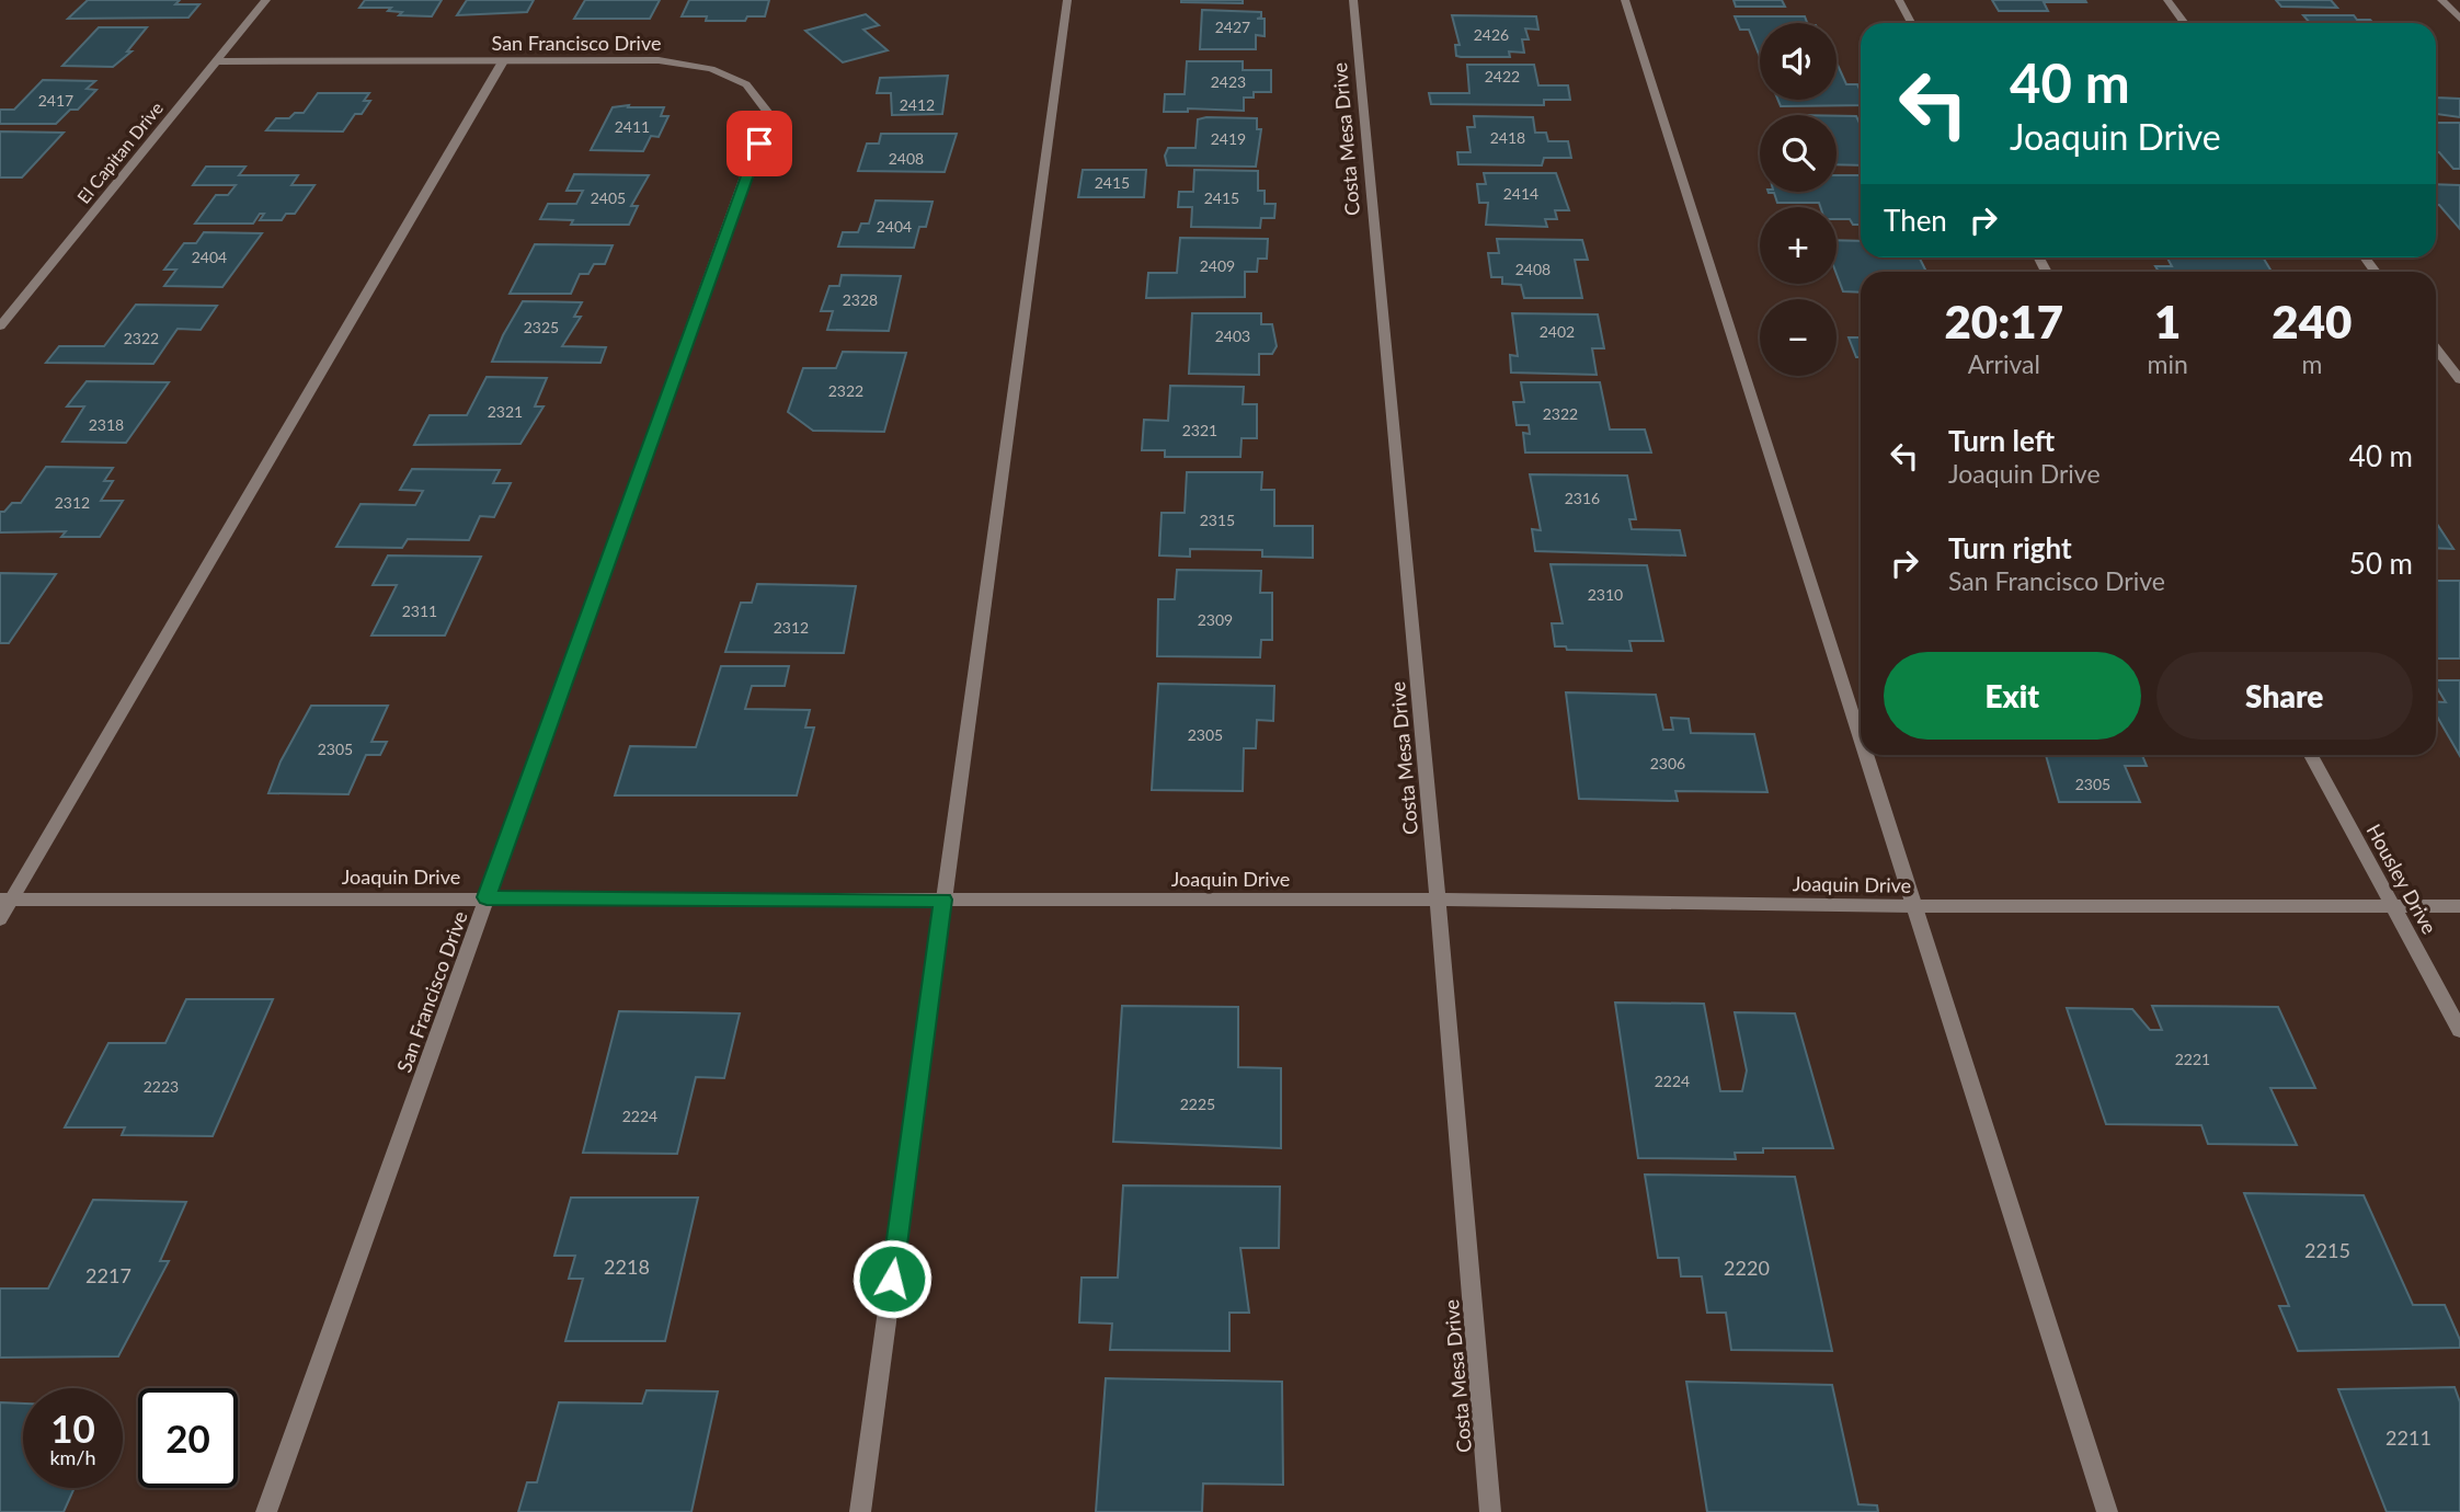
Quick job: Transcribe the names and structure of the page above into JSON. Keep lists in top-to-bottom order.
{
  "streets": {
    "street": [
      "San Francisco Drive",
      "Costa Mesa Drive",
      "El Capitan Drive",
      "Joaquin Drive",
      "Housley Drive"
    ]
  },
  "crossings": [
    ["San Francisco Drive", "El Capitan Drive"],
    ["San Francisco Drive", "Joaquin Drive"],
    ["Costa Mesa Drive", "Joaquin Drive"],
    ["Joaquin Drive", "Housley Drive"]
  ],
  "house_numbers": [
    "2427",
    "2426",
    "2422",
    "2423",
    "2417",
    "2412",
    "2411",
    "2418",
    "2419",
    "2408",
    "2415",
    "2414",
    "2405",
    "2415",
    "2404",
    "2404",
    "2409",
    "2408",
    "2328",
    "2325",
    "2402",
    "2403",
    "2322",
    "2322",
    "2321",
    "2322",
    "2318",
    "2321",
    "2316",
    "2312",
    "2315",
    "2310",
    "2311",
    "2309",
    "2312",
    "2305",
    "2305",
    "2306",
    "2305",
    "2221",
    "2224",
    "2223",
    "2225",
    "2224",
    "2215",
    "2218",
    "2220",
    "2217",
    "2211"
  ],
  "page": {
    "map_buttons": ["+", "−"],
    "turn": ["40 m", "Joaquin Drive"],
    "then": "Then",
    "eta": [
      "20:17",
      "Arrival",
      "1",
      "min",
      "240",
      "m"
    ],
    "list": [
      {
        "name": "Turn left",
        "note": "Joaquin Drive",
        "value": "40 m"
      },
      {
        "name": "Turn right",
        "note": "San Francisco Drive",
        "value": "50 m"
      }
    ],
    "buttons": ["Exit", "Share"],
    "speed": "10 km/h",
    "limit": "20"
  }
}
